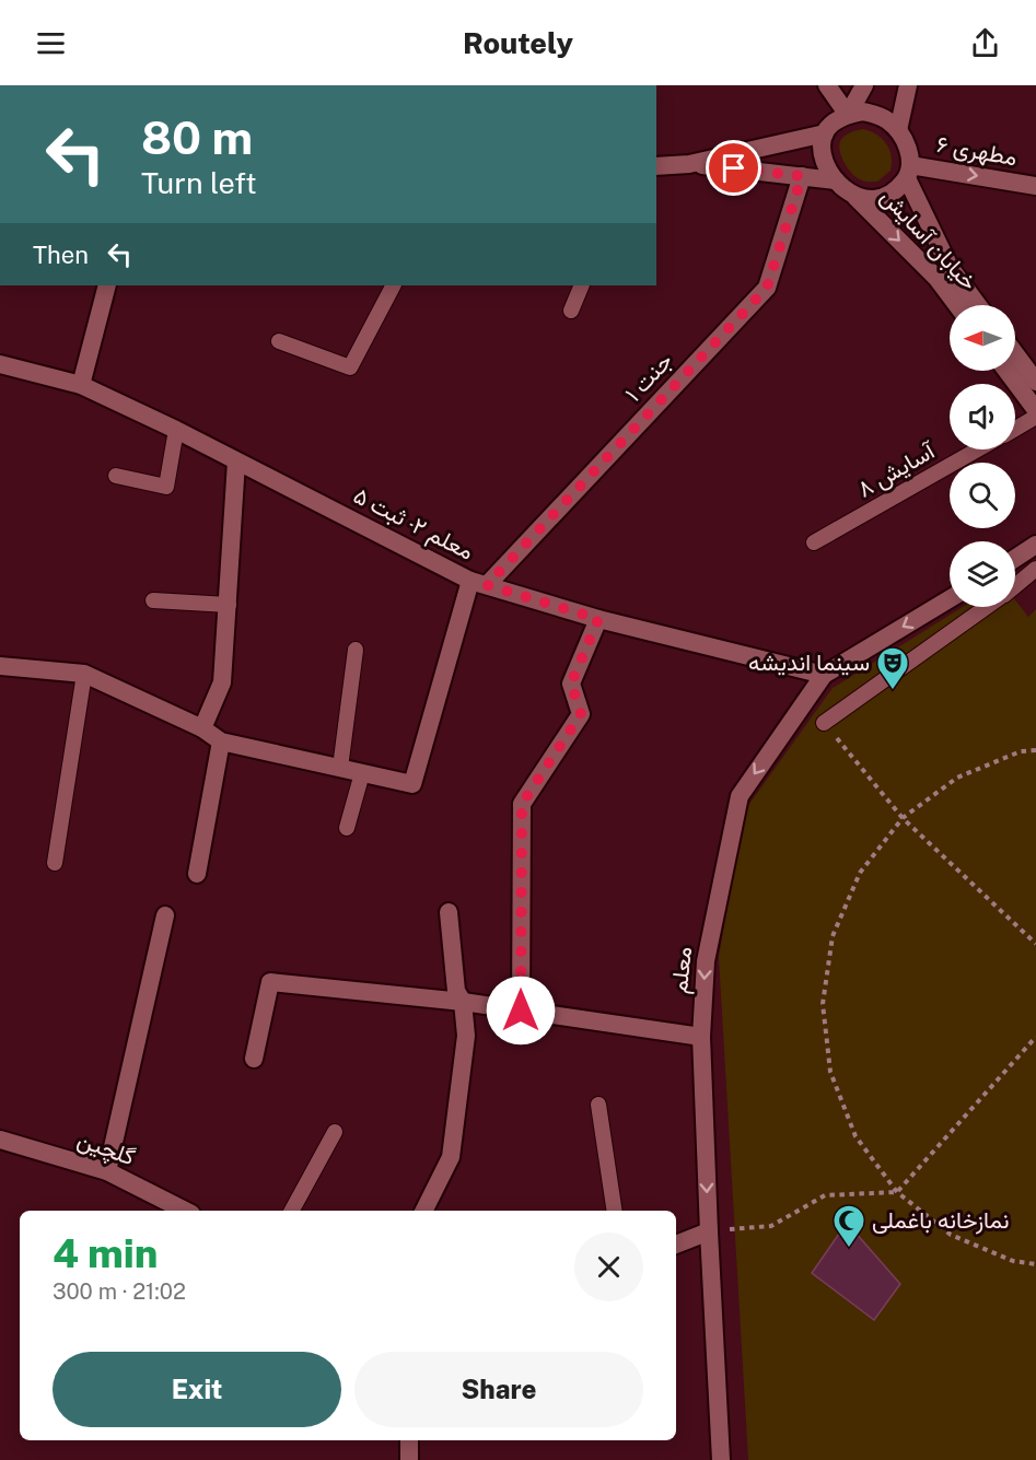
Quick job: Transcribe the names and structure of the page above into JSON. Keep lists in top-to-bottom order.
{
  "streets": {
    "street": [
      "مطهری ۶",
      "خیابان آسایش",
      "جنت ۱",
      "معلم ۲- ثبت ۵",
      "معلم",
      "گلچین"
    ],
    "lane": ["آسایش ۸"]
  },
  "crossings": [
    ["مطهری ۶", "خیابان آسایش"],
    ["جنت ۱", "معلم ۲- ثبت ۵"],
    ["معلم ۲- ثبت ۵", "معلم"]
  ],
  "one_way": ["مطهری ۶", "معلم"],
  "places": {
    "theatre": ["سینما اندیشه"],
    "mosque": ["نمازخانه باغملی"]
  },
  "north": "left",
  "page": {
    "header": "Routely",
    "turn": ["80 m", "Turn left"],
    "then": "Then",
    "heading": ["4 min", "300 m · 21:02"],
    "buttons": ["Exit", "Share"]
  }
}
